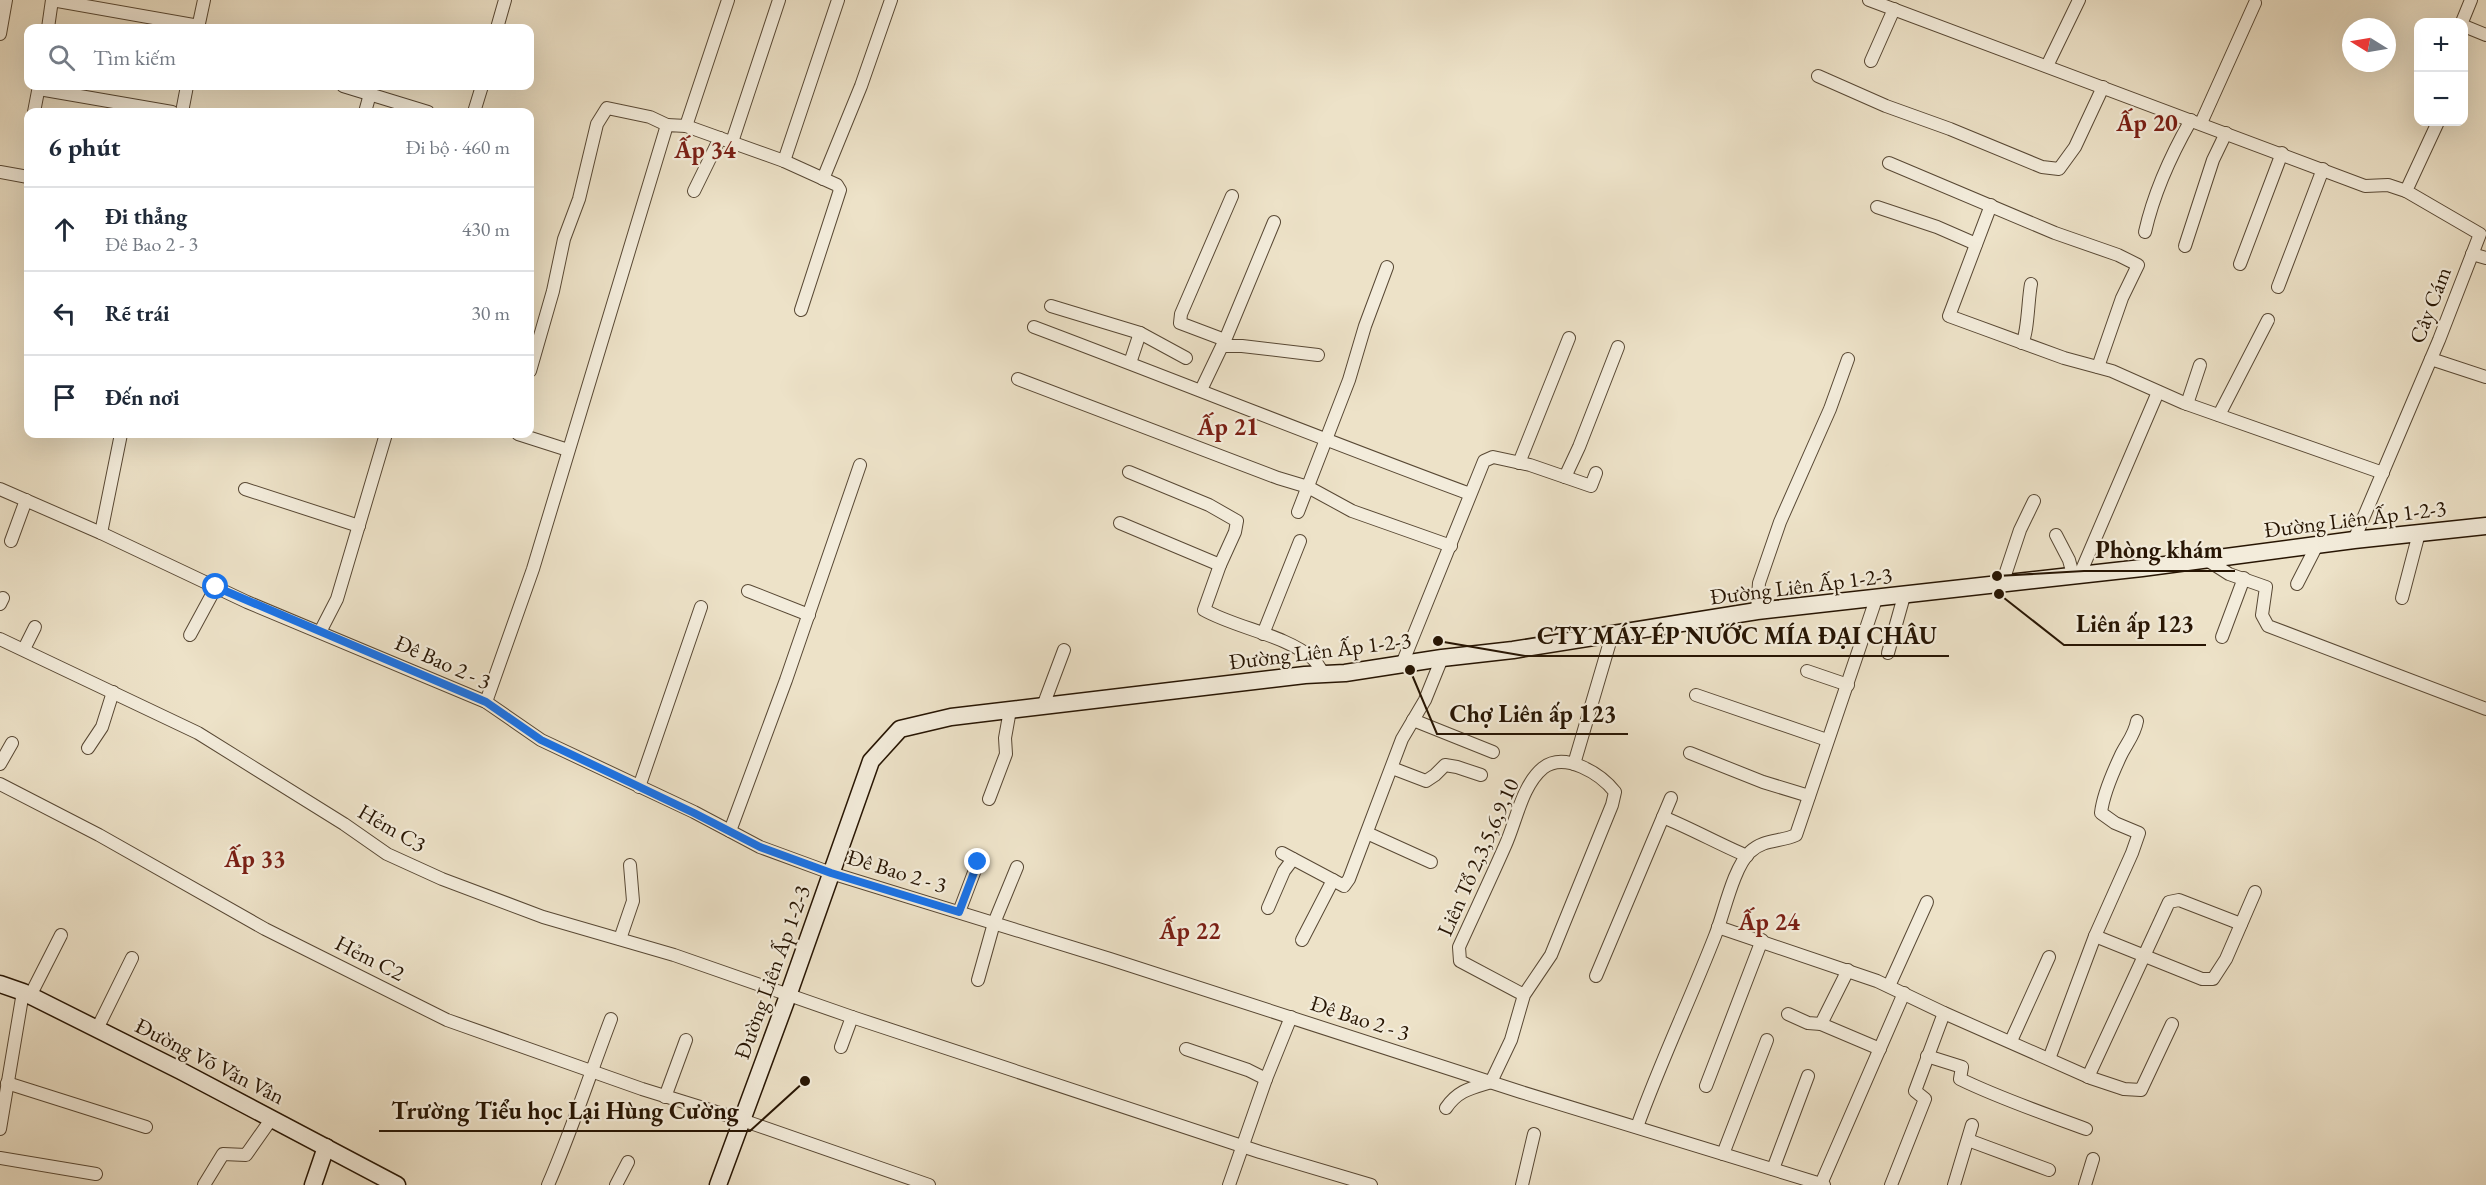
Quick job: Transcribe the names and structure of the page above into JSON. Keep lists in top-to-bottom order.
{
  "streets": {
    "street": [
      "Cây Cám",
      "Đường Liên Ấp 1-2-3",
      "Đê Bao 2 - 3",
      "Hẻm C3",
      "Liên Tổ 2,3,5,6,9,10",
      "Hẻm C2",
      "Đường Võ Văn Vân"
    ]
  },
  "crossings": [
    ["Cây Cám", "Đường Liên Ấp 1-2-3"],
    ["Đường Liên Ấp 1-2-3", "Đê Bao 2 - 3"],
    ["Đường Liên Ấp 1-2-3", "Hẻm C3"],
    ["Đường Liên Ấp 1-2-3", "Hẻm C2"]
  ],
  "districts": [
    "Ấp 20",
    "Ấp 34",
    "Ấp 21",
    "Ấp 33",
    "Ấp 24",
    "Ấp 22"
  ],
  "places": [
    "Phòng khám",
    "Liên ấp 123",
    "CTY MÁY ÉP NƯỚC MÍA ĐẠI CHÂU",
    "Chợ Liên ấp 123",
    "Trường Tiểu học Lại Hùng Cường"
  ],
  "north": "left",
  "page": {
    "map_buttons": ["+", "−"],
    "search": "Tìm kiếm",
    "heading": ["6 phút", "Đi bộ · 460 m"],
    "list": [
      ["Đi thẳng", "Đê Bao 2 - 3", "430 m"],
      ["Rẽ trái", "30 m"],
      "Đến nơi"
    ]
  }
}
